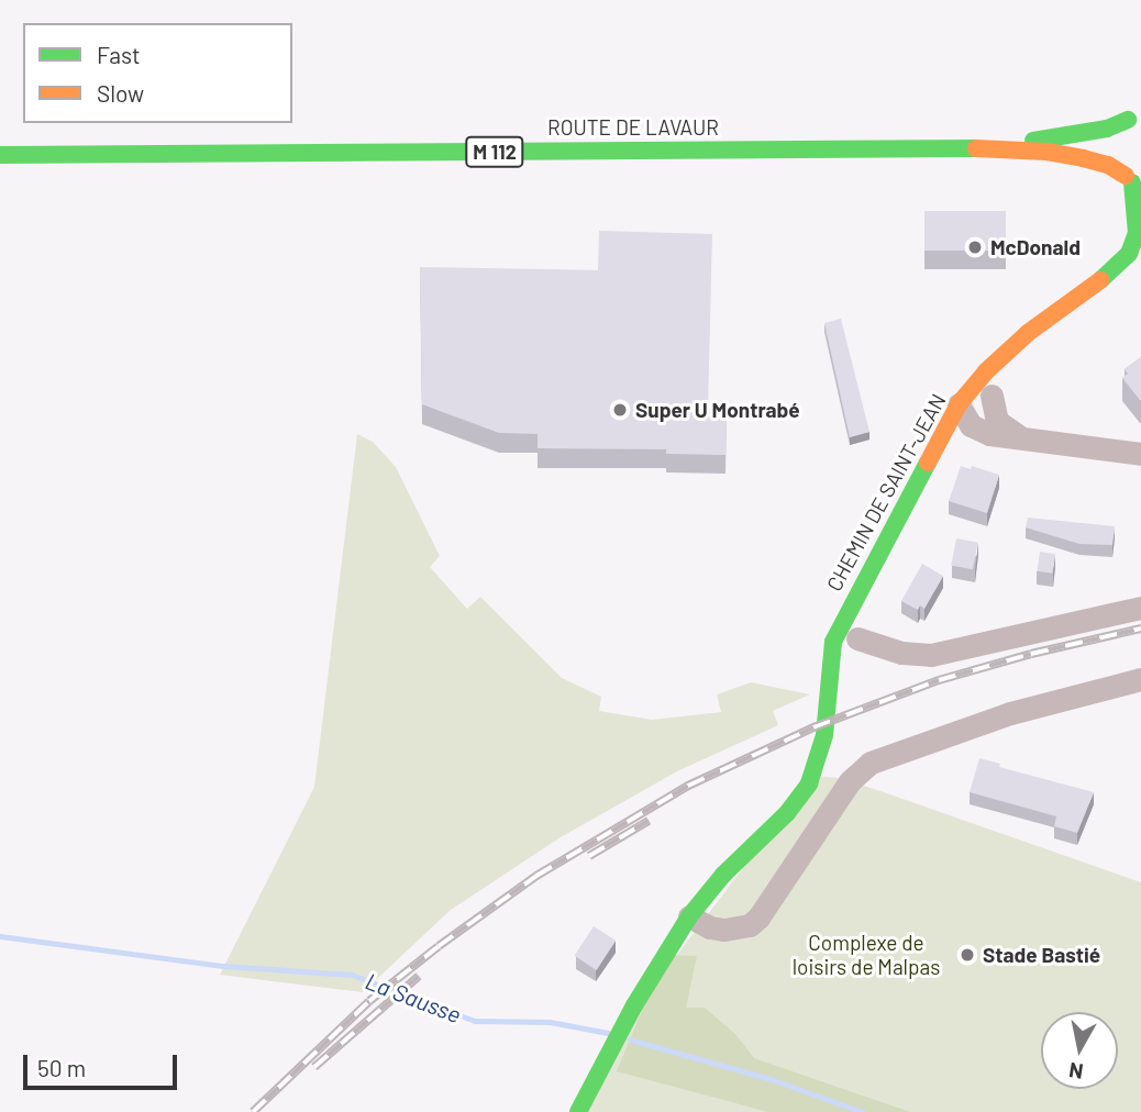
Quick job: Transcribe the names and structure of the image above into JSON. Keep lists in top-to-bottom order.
{
  "streets": {
    "street": ["ROUTE DE LAVAUR", "M 112", "CHEMIN DE SAINT-JEAN"]
  },
  "crossings": [
    ["ROUTE DE LAVAUR", "CHEMIN DE SAINT-JEAN"]
  ],
  "water": ["La Sausse"],
  "parks": ["Complexe de loisirs de Malpas"],
  "places": ["McDonald", "Super U Montrabé", "Stade Bastié"],
  "legend": ["Fast", "Slow"],
  "scale_bar": "50 m",
  "north": "bottom"
}
